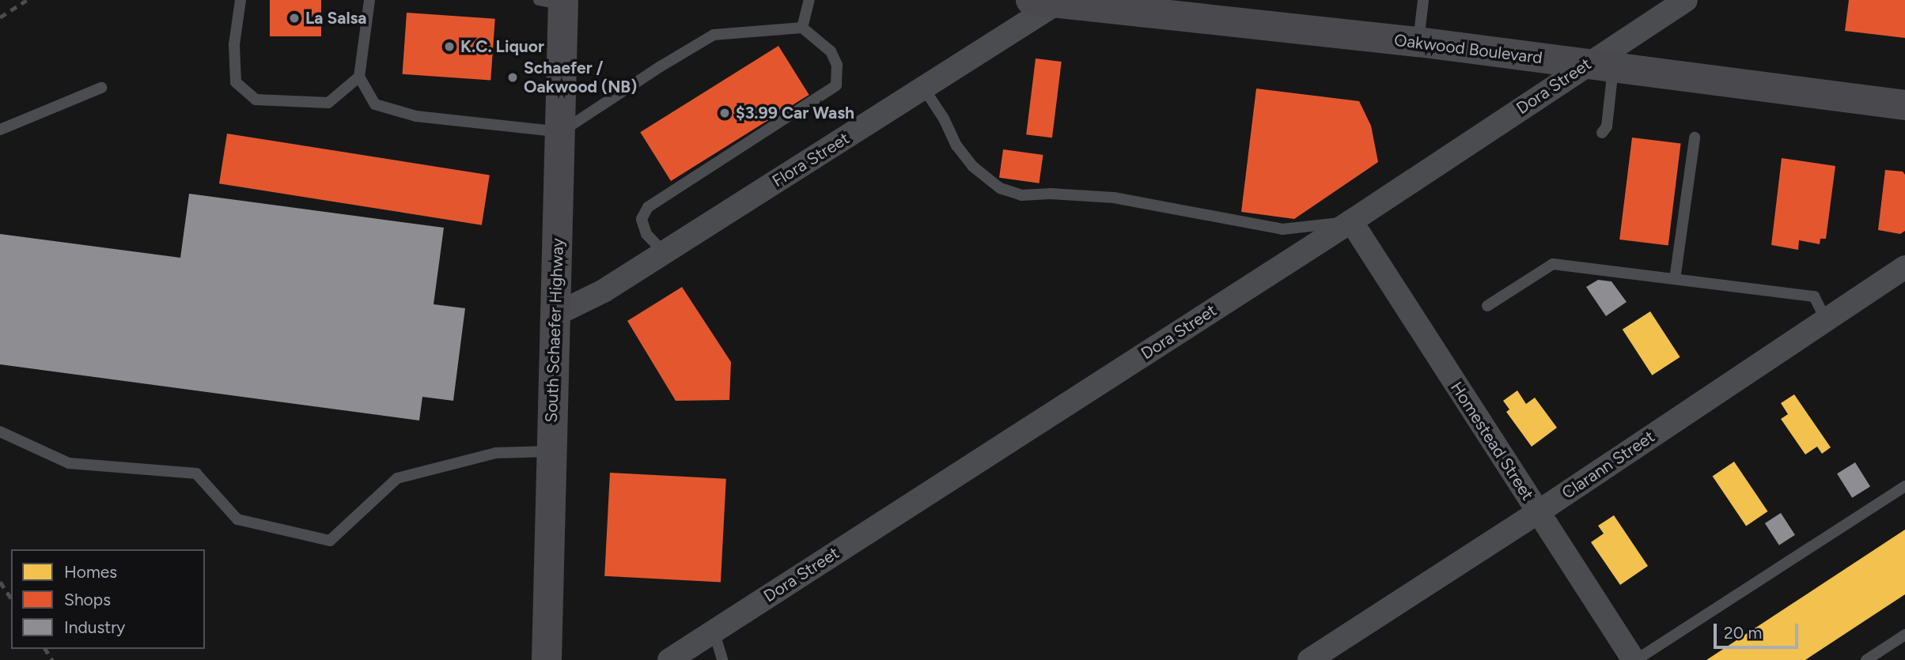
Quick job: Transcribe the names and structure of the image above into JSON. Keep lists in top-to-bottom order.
{
  "streets": {
    "main road": ["Oakwood Boulevard", "South Schaefer Highway"],
    "street": [
      "Dora Street",
      "Flora Street",
      "Homestead Street",
      "Clarann Street"
    ]
  },
  "crossings": [
    ["Oakwood Boulevard", "Dora Street"],
    ["Oakwood Boulevard", "Flora Street"],
    ["Dora Street", "Homestead Street"],
    ["Flora Street", "South Schaefer Highway"],
    ["Homestead Street", "Clarann Street"]
  ],
  "places": [
    "La Salsa",
    "K.C. Liquor",
    "Schaefer / Oakwood (NB)",
    "$3.99 Car Wash"
  ],
  "legend": ["Homes", "Shops", "Industry"],
  "scale_bar": "20 m"
}
